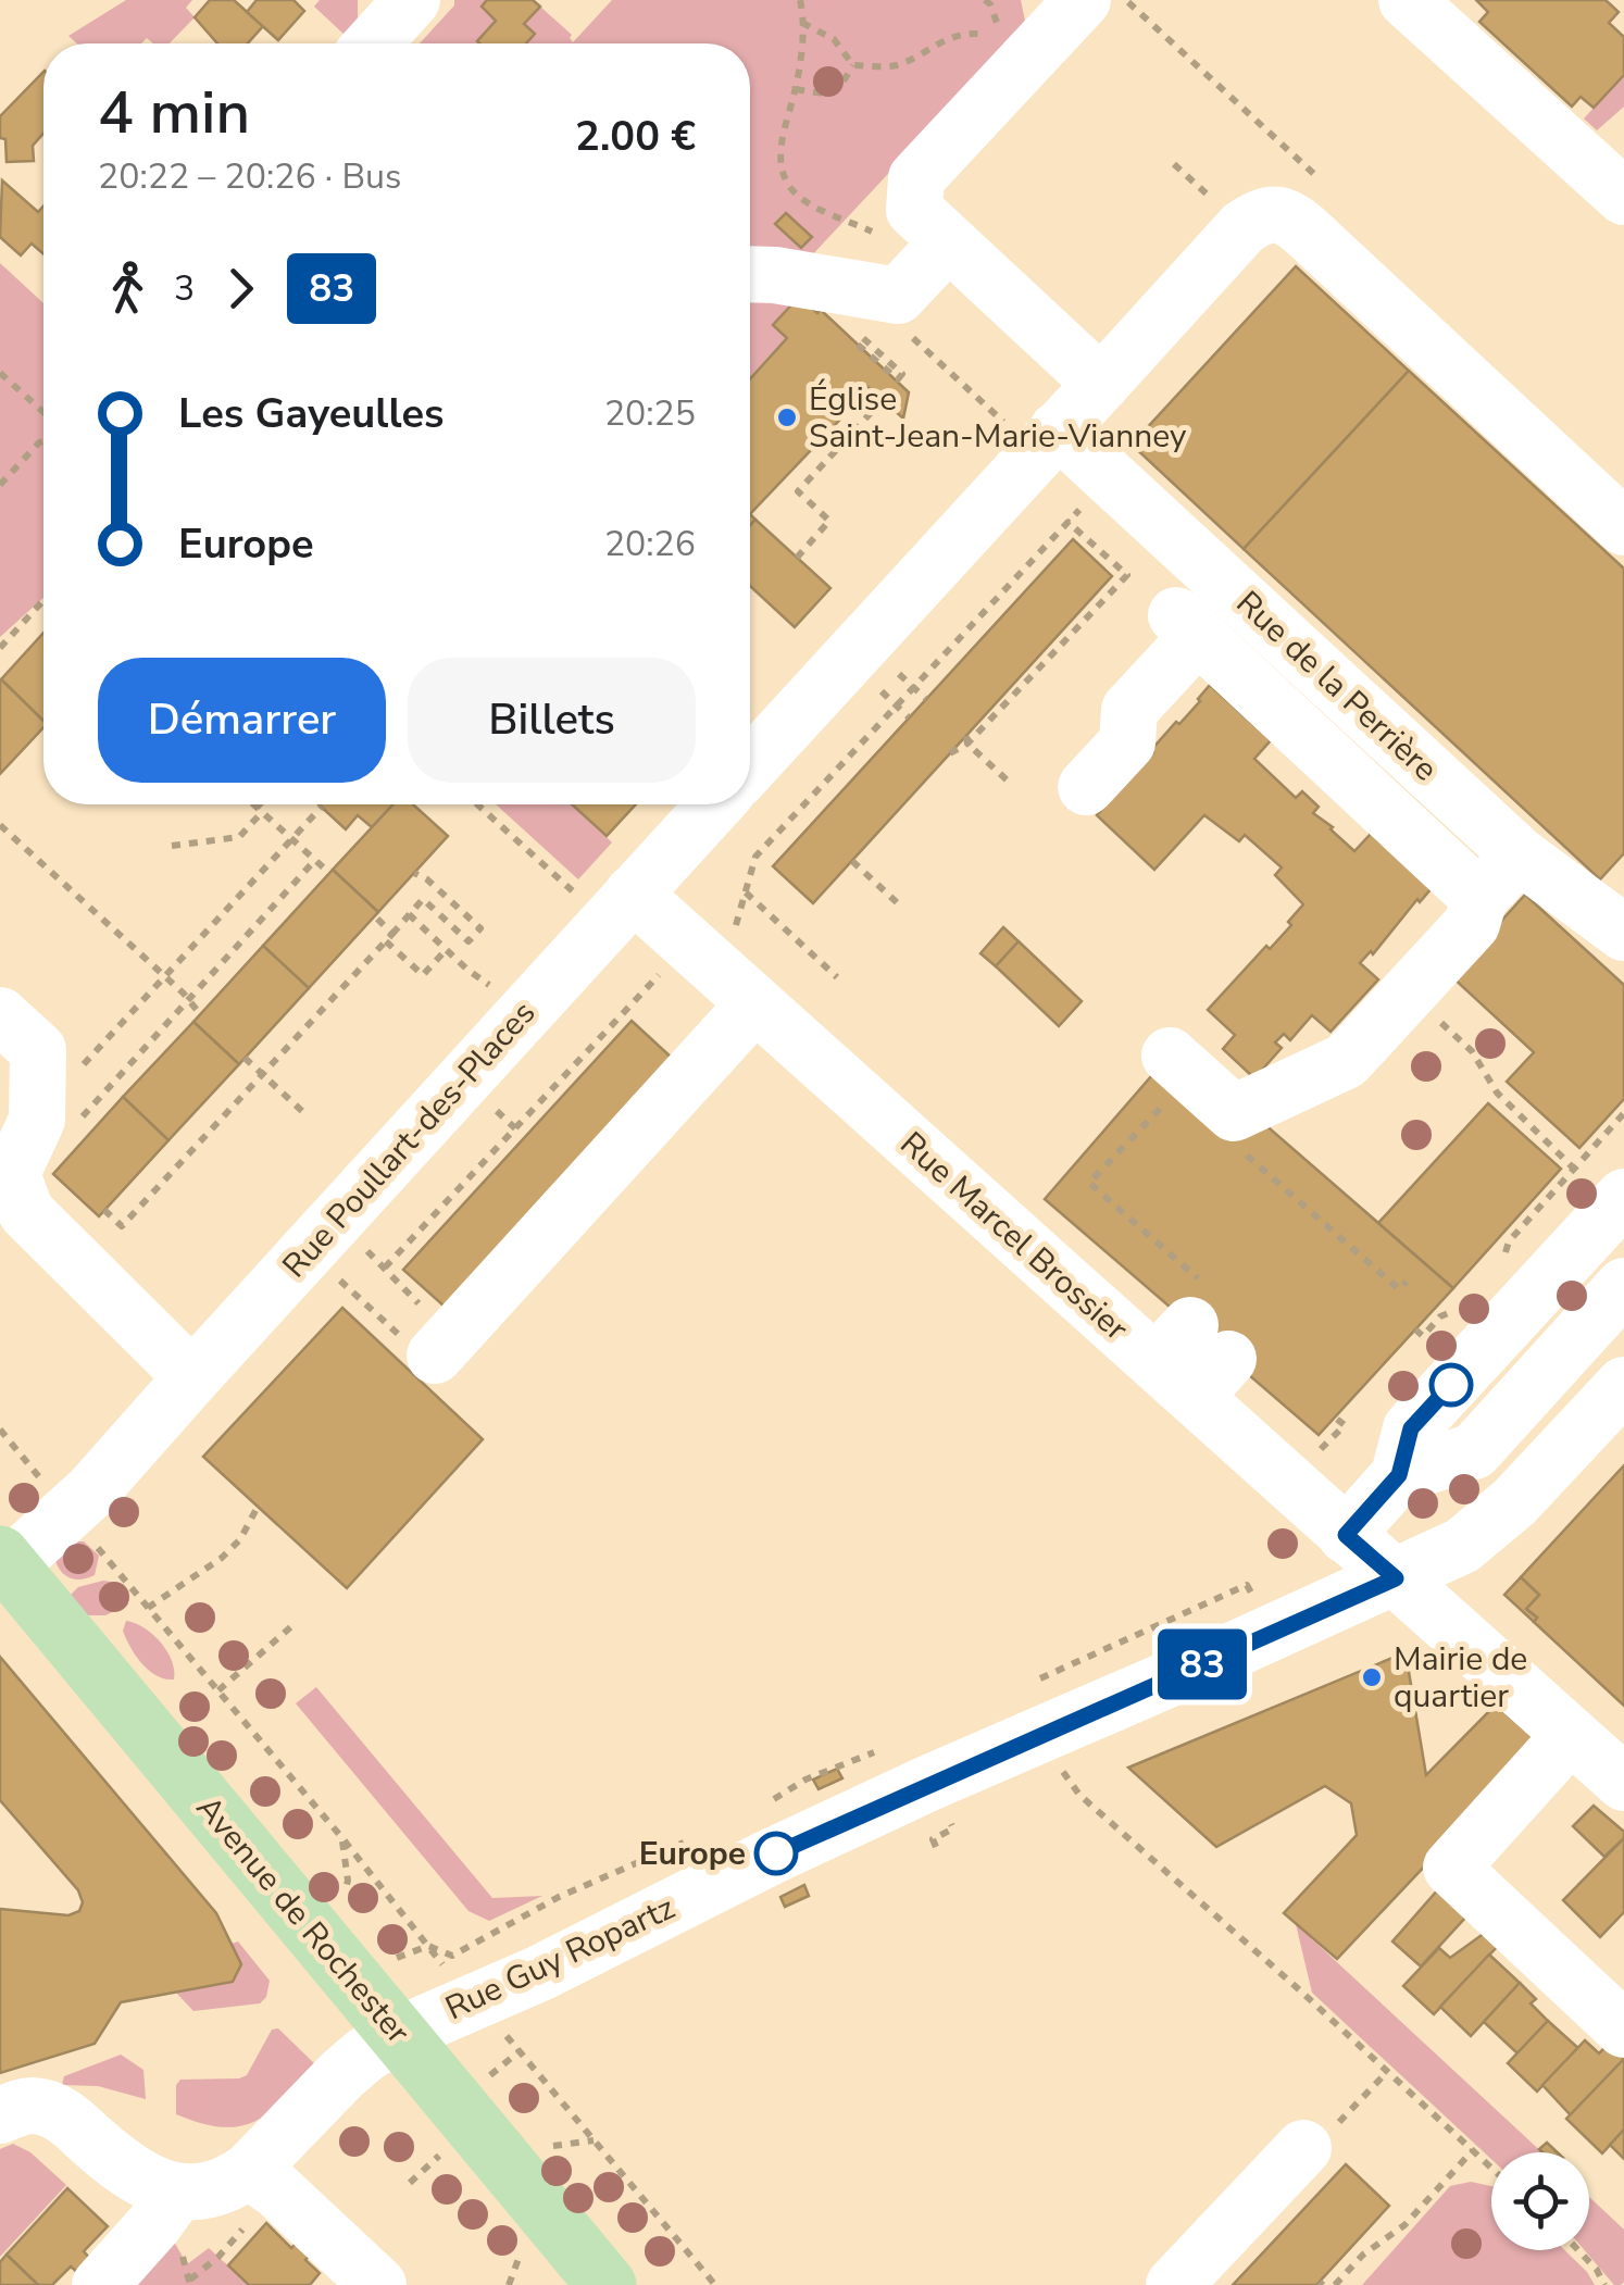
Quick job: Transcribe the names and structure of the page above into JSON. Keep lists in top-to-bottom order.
{
  "streets": {
    "main road": ["Avenue de Rochester"],
    "street": [
      "Rue de la Perrière",
      "Rue Poullart-des-Places",
      "Rue Marcel Brossier",
      "Rue Guy Ropartz"
    ]
  },
  "crossings": [
    ["Rue Poullart-des-Places", "Rue Marcel Brossier"],
    ["Rue Poullart-des-Places", "Avenue de Rochester"],
    ["Rue Marcel Brossier", "Rue Guy Ropartz"],
    ["Avenue de Rochester", "Rue Guy Ropartz"]
  ],
  "places": ["Église Saint-Jean-Marie-Vianney", "Mairie de quartier", "Europe"],
  "lines": ["bus line 83"],
  "page": {
    "on_map": "83",
    "heading": ["4 min", "20:22 – 20:26 · Bus", "2.00 €"],
    "legs": ["3", "83"],
    "list": [
      {
        "name": "Les Gayeulles",
        "value": "20:25"
      },
      {
        "name": "Europe",
        "value": "20:26"
      }
    ],
    "buttons": ["Démarrer", "Billets"]
  }
}
